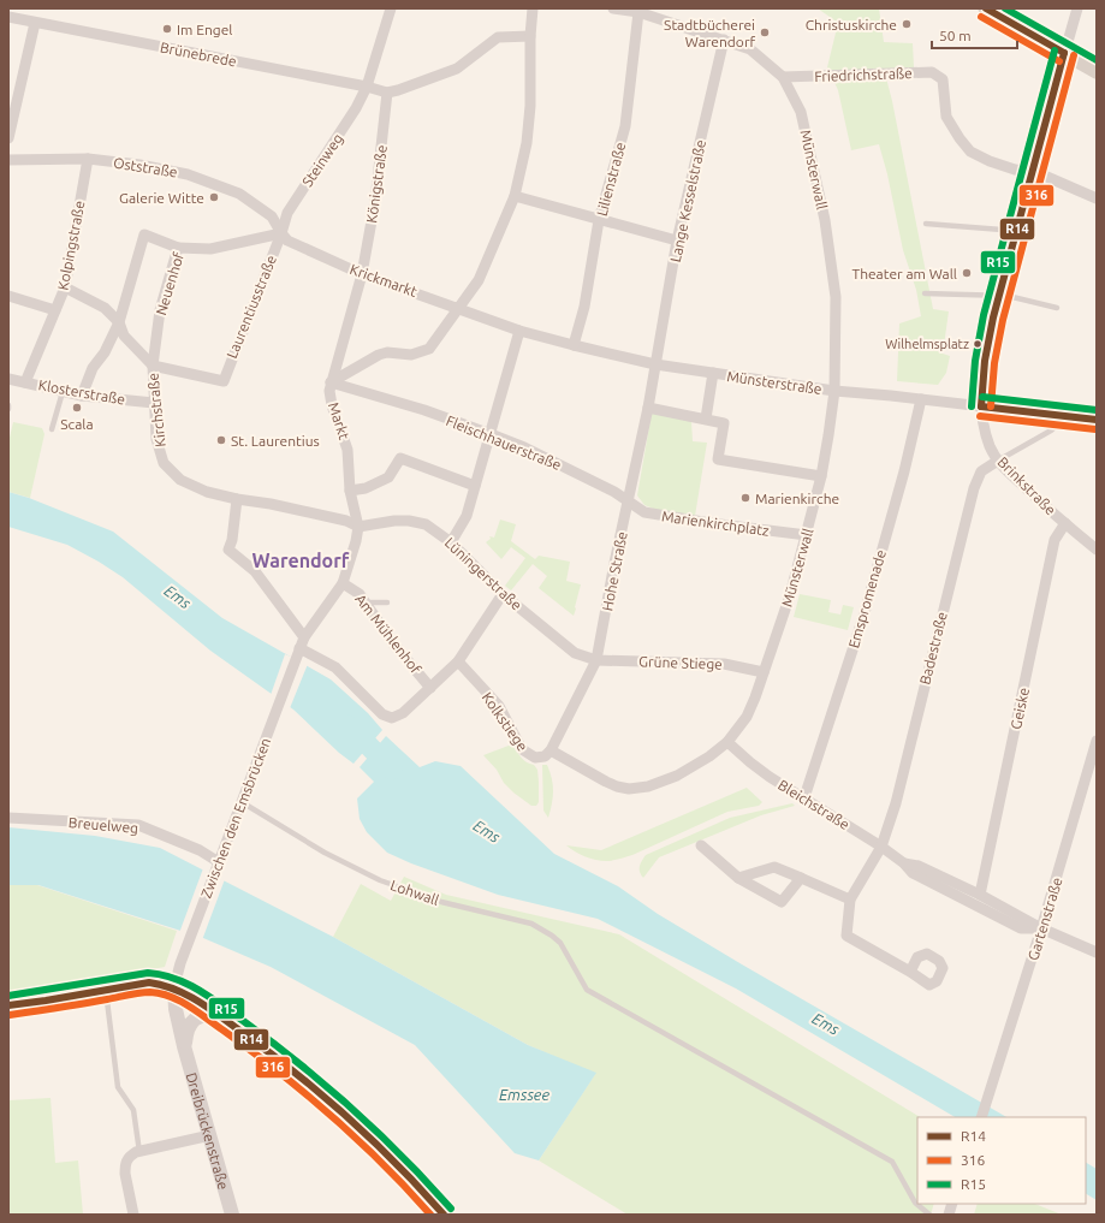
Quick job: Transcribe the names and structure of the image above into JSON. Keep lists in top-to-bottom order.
{
  "streets": {
    "street": [
      "Brünebrede",
      "Friedrichstraße",
      "Steinweg",
      "Oststraße",
      "Münsterwall",
      "Lilienstraße",
      "Königstraße",
      "Lange Kesselstraße",
      "Kolpingstraße",
      "Krickmarkt",
      "Neuenhof",
      "Laurentiusstraße",
      "Münsterstraße",
      "Klosterstraße",
      "Kirchstraße",
      "Markt",
      "Fleischhauerstraße",
      "Brinkstraße",
      "Marienkirchplatz",
      "Hohe Straße",
      "Lüningerstraße",
      "Emspromenade",
      "Am Mühlenhof",
      "Badestraße",
      "Grüne Stiege",
      "Geiske",
      "Kolkstiege",
      "Bleichstraße",
      "Zwischen den Emsbrücken",
      "Breuelweg",
      "Gartenstraße",
      "Dreibrückenstraße"
    ],
    "lane": ["Lohwall"]
  },
  "crossings": [
    ["Brünebrede", "Steinweg"],
    ["Brünebrede", "Königstraße"],
    ["Friedrichstraße", "Münsterwall"],
    ["Friedrichstraße", "Brinkstraße"],
    ["Steinweg", "Oststraße"],
    ["Steinweg", "Krickmarkt"],
    ["Steinweg", "Neuenhof"],
    ["Steinweg", "Laurentiusstraße"],
    ["Oststraße", "Kolpingstraße"],
    ["Oststraße", "Krickmarkt"],
    ["Oststraße", "Neuenhof"],
    ["Oststraße", "Laurentiusstraße"],
    ["Münsterwall", "Münsterstraße"],
    ["Münsterwall", "Marienkirchplatz"],
    ["Münsterwall", "Hohe Straße"],
    ["Münsterwall", "Grüne Stiege"],
    ["Münsterwall", "Kolkstiege"],
    ["Münsterwall", "Bleichstraße"],
    ["Lilienstraße", "Münsterstraße"],
    ["Königstraße", "Krickmarkt"],
    ["Königstraße", "Markt"],
    ["Lange Kesselstraße", "Münsterstraße"],
    ["Lange Kesselstraße", "Hohe Straße"],
    ["Kolpingstraße", "Klosterstraße"],
    ["Krickmarkt", "Neuenhof"],
    ["Krickmarkt", "Laurentiusstraße"],
    ["Krickmarkt", "Münsterstraße"],
    ["Krickmarkt", "Markt"],
    ["Neuenhof", "Laurentiusstraße"],
    ["Neuenhof", "Kirchstraße"],
    ["Laurentiusstraße", "Kirchstraße"],
    ["Münsterstraße", "Markt"],
    ["Münsterstraße", "Brinkstraße"],
    ["Münsterstraße", "Hohe Straße"],
    ["Münsterstraße", "Emspromenade"],
    ["Klosterstraße", "Kirchstraße"],
    ["Kirchstraße", "Markt"],
    ["Kirchstraße", "Lüningerstraße"],
    ["Kirchstraße", "Zwischen den Emsbrücken"],
    ["Markt", "Fleischhauerstraße"],
    ["Markt", "Lüningerstraße"],
    ["Markt", "Zwischen den Emsbrücken"],
    ["Fleischhauerstraße", "Marienkirchplatz"],
    ["Fleischhauerstraße", "Hohe Straße"],
    ["Brinkstraße", "Badestraße"],
    ["Brinkstraße", "Geiske"],
    ["Marienkirchplatz", "Hohe Straße"],
    ["Hohe Straße", "Lüningerstraße"],
    ["Hohe Straße", "Grüne Stiege"],
    ["Hohe Straße", "Kolkstiege"],
    ["Lüningerstraße", "Grüne Stiege"],
    ["Lüningerstraße", "Zwischen den Emsbrücken"],
    ["Emspromenade", "Bleichstraße"],
    ["Am Mühlenhof", "Zwischen den Emsbrücken"],
    ["Badestraße", "Bleichstraße"],
    ["Geiske", "Bleichstraße"],
    ["Bleichstraße", "Gartenstraße"],
    ["Zwischen den Emsbrücken", "Breuelweg"],
    ["Zwischen den Emsbrücken", "Lohwall"],
    ["Zwischen den Emsbrücken", "Dreibrückenstraße"]
  ],
  "districts": ["Warendorf"],
  "water": ["Ems", "Emssee"],
  "places": [
    "Christuskirche",
    "Im Engel",
    "Stadtbücherei Warendorf",
    "Galerie Witte",
    "Theater am Wall",
    "Wilhelmsplatz",
    "Scala",
    "St. Laurentius",
    "Marienkirche"
  ],
  "lines": ["transit line R14", "transit line R15", "transit line 316"],
  "legend": ["R14", "316", "R15"],
  "scale_bar": "50 m"
}
